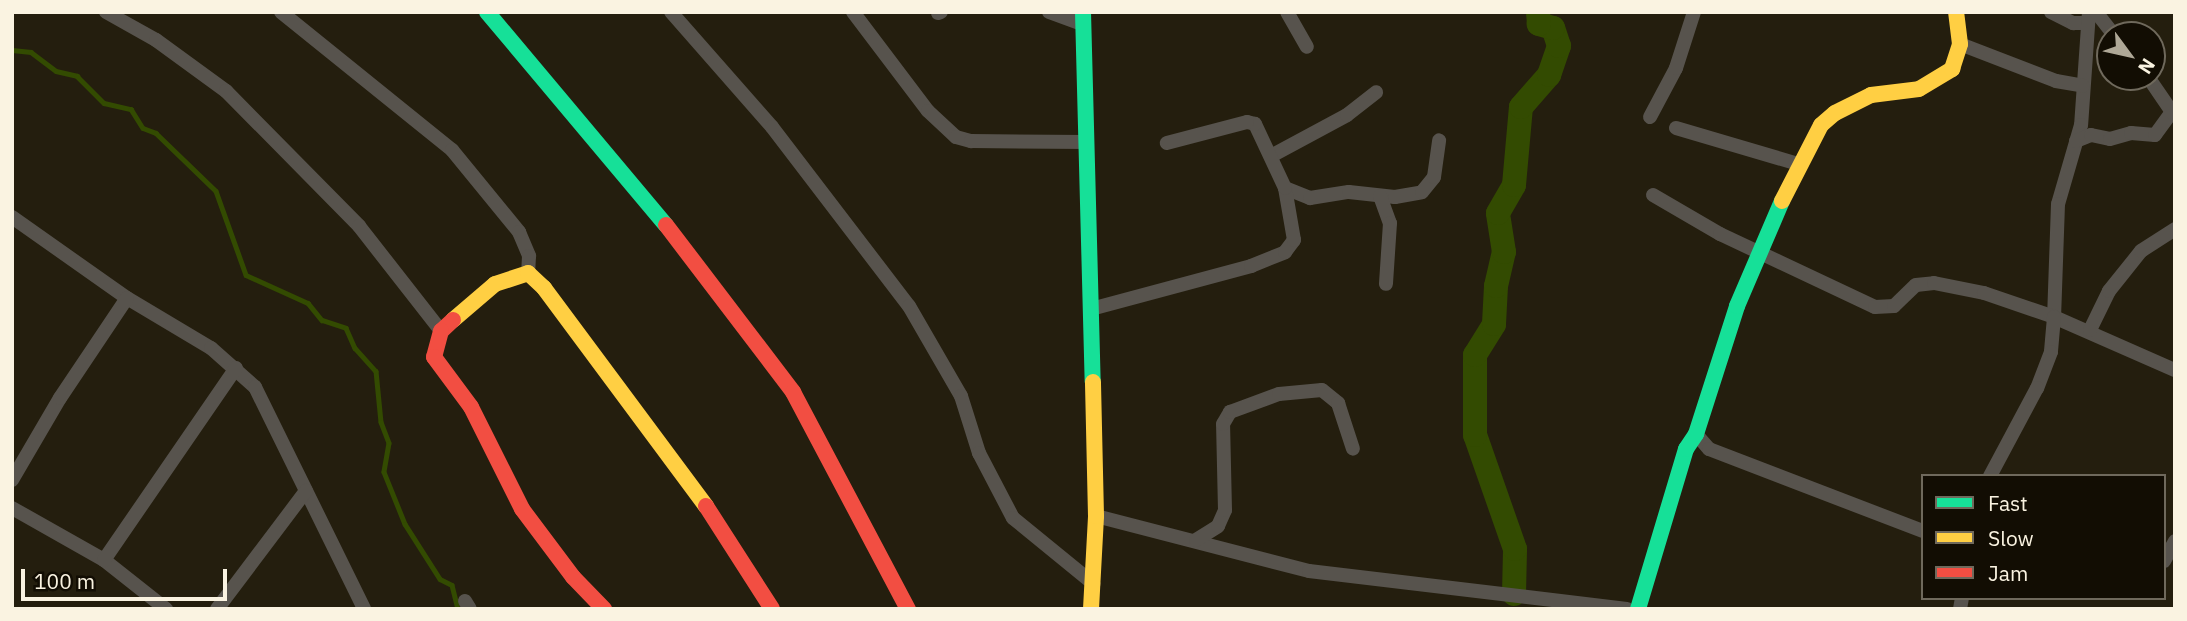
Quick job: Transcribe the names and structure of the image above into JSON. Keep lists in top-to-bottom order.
{
  "legend": ["Fast", "Slow", "Jam"],
  "scale_bar": "100 m",
  "north": "bottom right"
}
